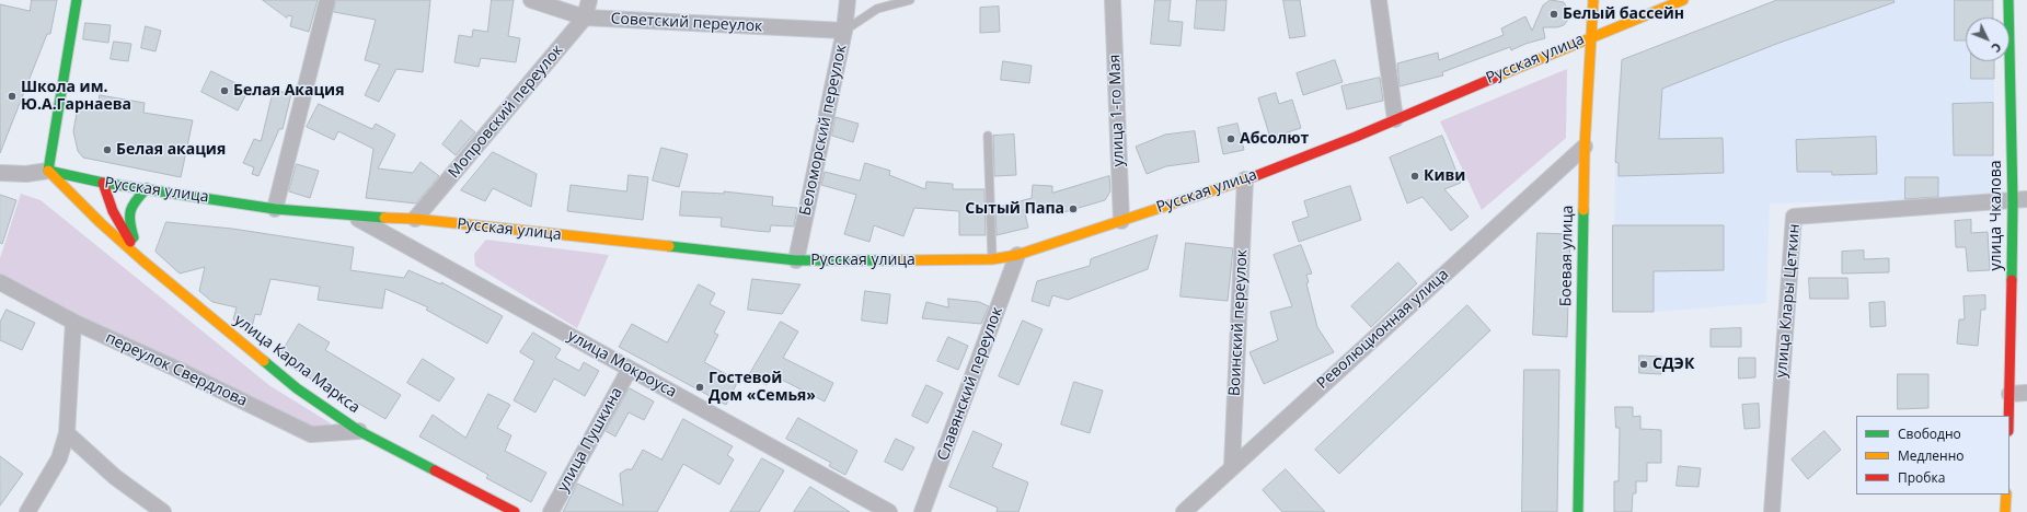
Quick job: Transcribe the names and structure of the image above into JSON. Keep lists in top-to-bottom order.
{
  "streets": {
    "main road": [
      "Русская улица",
      "улица Чкалова",
      "Боевая улица",
      "улица Карла Маркса"
    ],
    "street": [
      "Советский переулок",
      "улица 1-го Мая",
      "Мопровский переулок",
      "Беломорский переулок",
      "улица Клары Цеткин",
      "Воинский переулок",
      "Революционная улица",
      "улица Мокроуса",
      "переулок Свердлова",
      "Славянский переулок",
      "улица Пушкина"
    ]
  },
  "crossings": [
    ["Советский переулок", "Мопровский переулок"],
    ["Советский переулок", "Беломорский переулок"],
    ["Русская улица", "улица 1-го Мая"],
    ["Русская улица", "Мопровский переулок"],
    ["Русская улица", "Беломорский переулок"],
    ["Русская улица", "Боевая улица"],
    ["Русская улица", "Воинский переулок"],
    ["Русская улица", "улица Карла Маркса"],
    ["Русская улица", "улица Мокроуса"],
    ["Русская улица", "Славянский переулок"],
    ["улица Чкалова", "улица Клары Цеткин"],
    ["Боевая улица", "Революционная улица"],
    ["Воинский переулок", "Революционная улица"],
    ["улица Карла Маркса", "переулок Свердлова"],
    ["улица Мокроуса", "улица Пушкина"]
  ],
  "places": [
    "Белый баcсейн",
    "Белая Акация",
    "Школа им. Ю.А.Гарнаева",
    "Абсолют",
    "Белая акация",
    "Киви",
    "Сытый Папа",
    "СДЭК",
    "Гостевой Дом «Семья»"
  ],
  "legend": ["Свободно", "Медленно", "Пробка"],
  "north": "bottom right"
}
